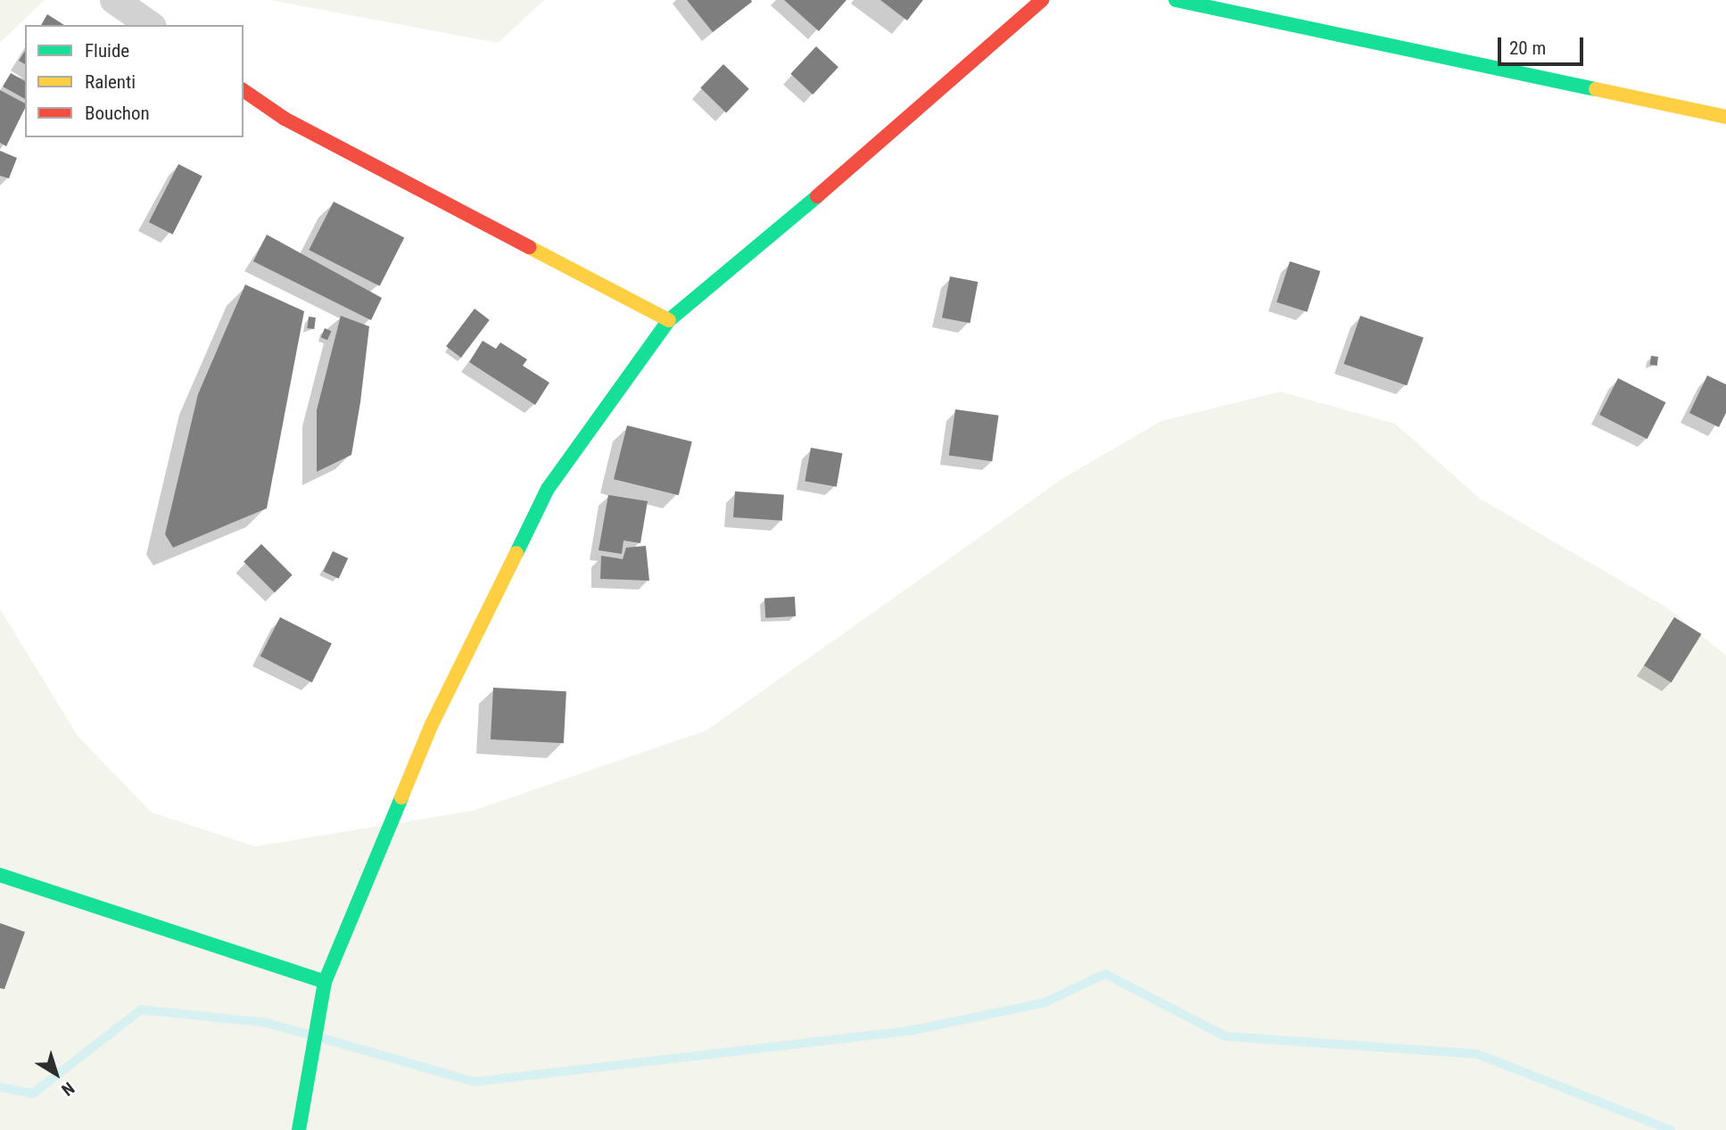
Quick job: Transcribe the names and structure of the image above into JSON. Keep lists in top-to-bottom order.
{
  "legend": ["Fluide", "Ralenti", "Bouchon"],
  "scale_bar": "20 m",
  "north": "bottom right"
}
